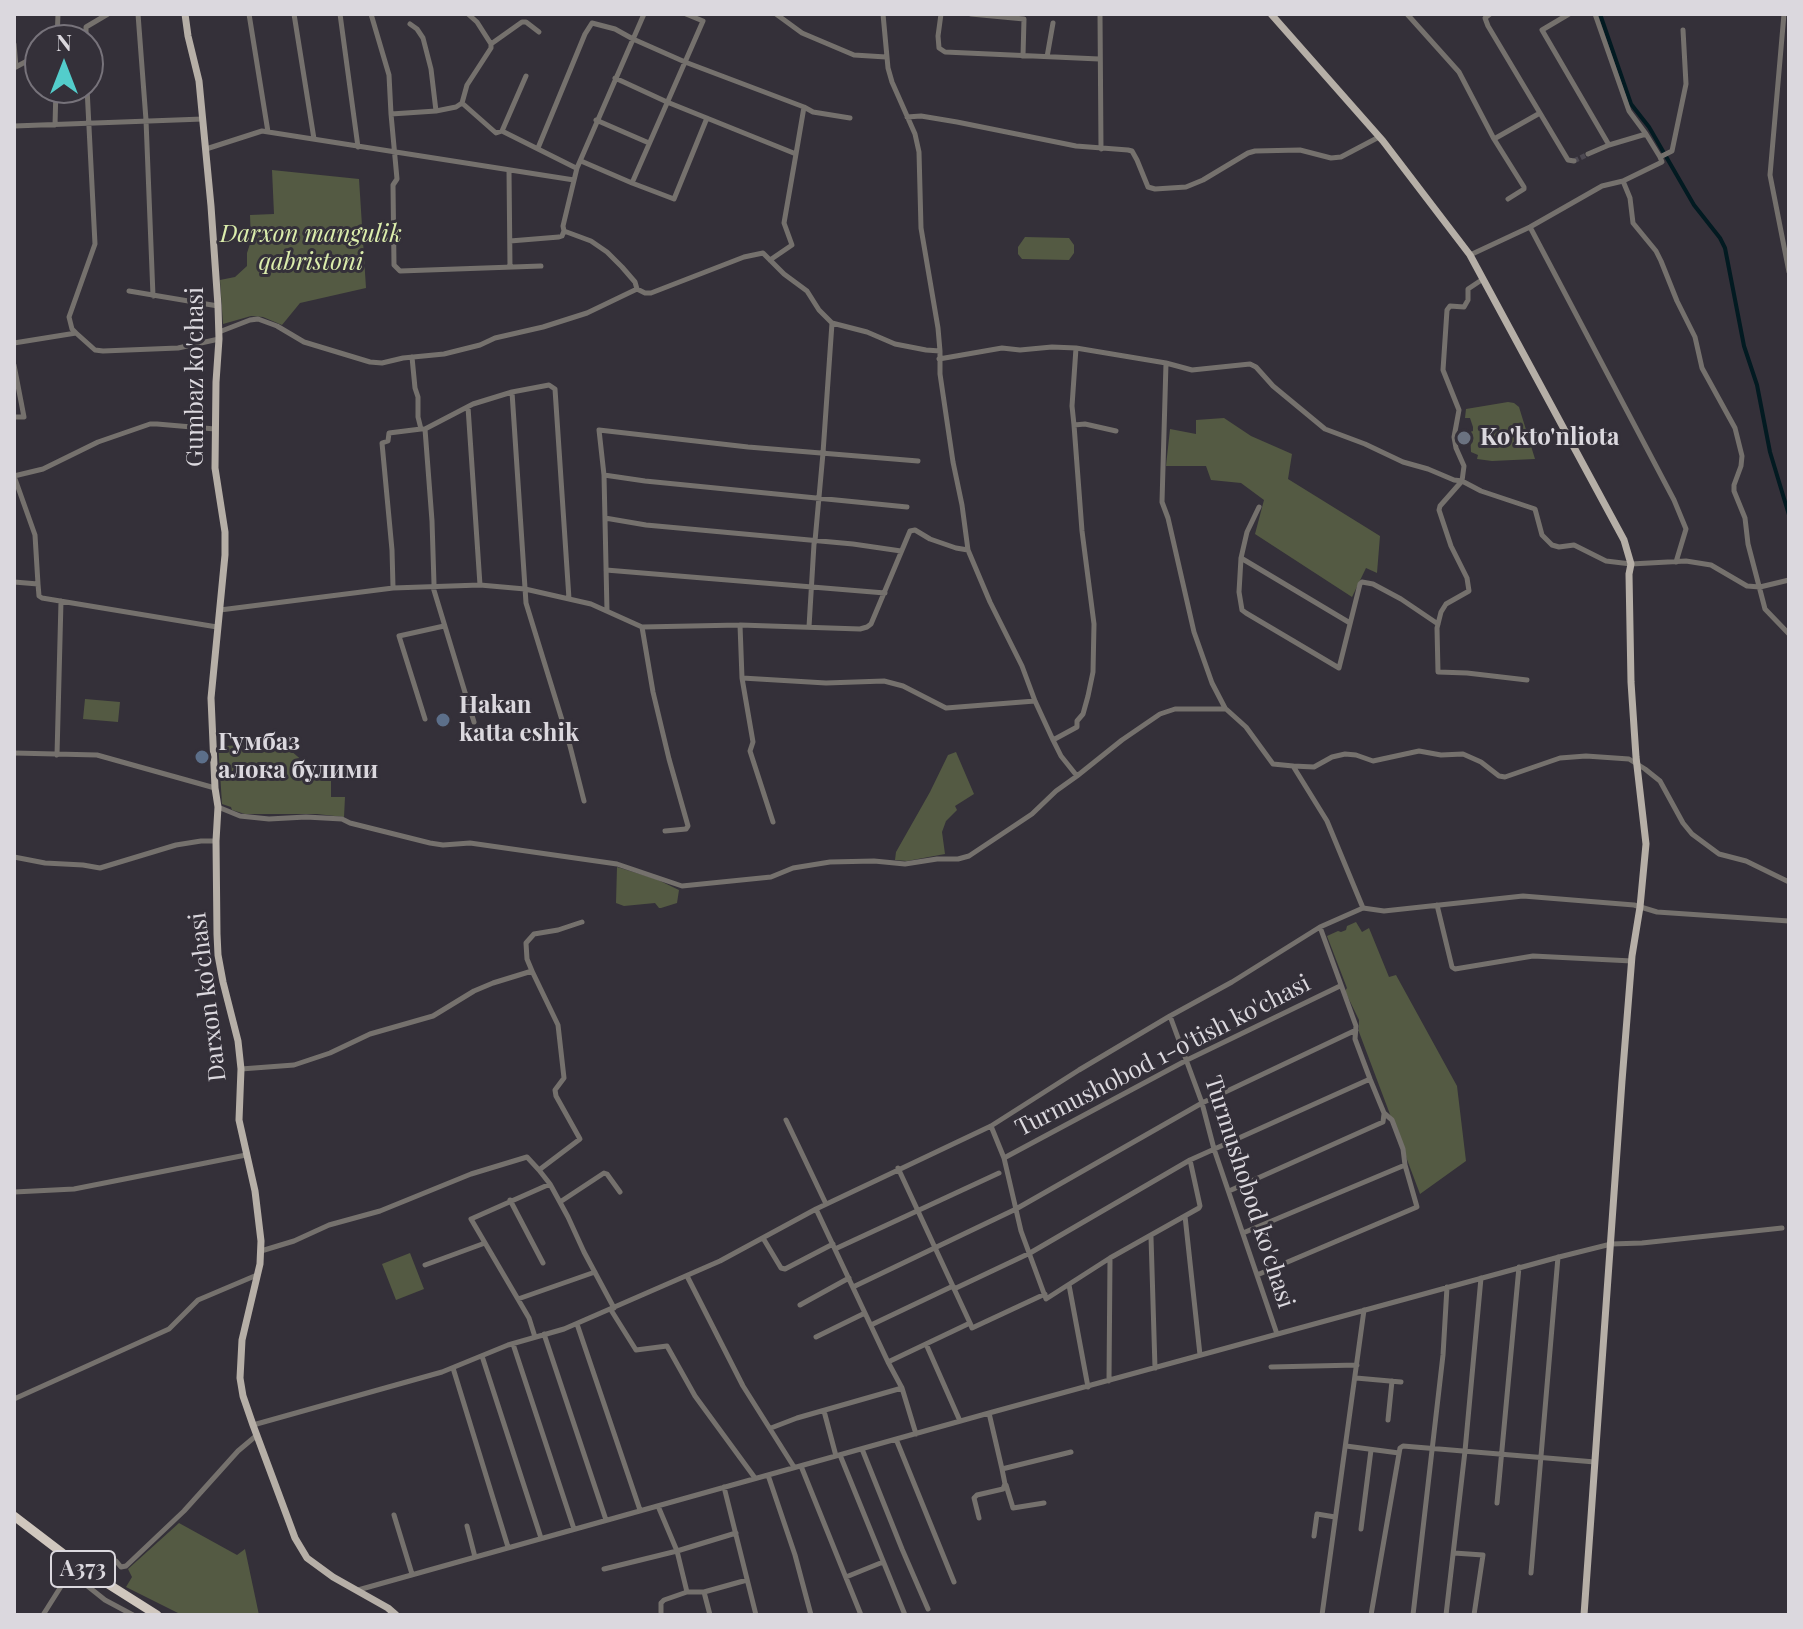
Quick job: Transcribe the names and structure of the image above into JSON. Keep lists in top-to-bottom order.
{
  "streets": {
    "highway": ["A373"],
    "main road": ["Gumbaz ko'chasi", "Darxon ko'chasi"],
    "street": ["Turmushobod 1-o'tish ko'chasi", "Turmushobod ko'chasi"]
  },
  "crossings": [
    ["Gumbaz ko'chasi", "Darxon ko'chasi"],
    ["Turmushobod 1-o'tish ko'chasi", "Turmushobod ko'chasi"]
  ],
  "parks": ["Darxon mangulik qabristoni"],
  "places": ["Ko'kto'nliota", "Hakan katta eshik", "Гумбаз алока булими"],
  "north": "top"
}
